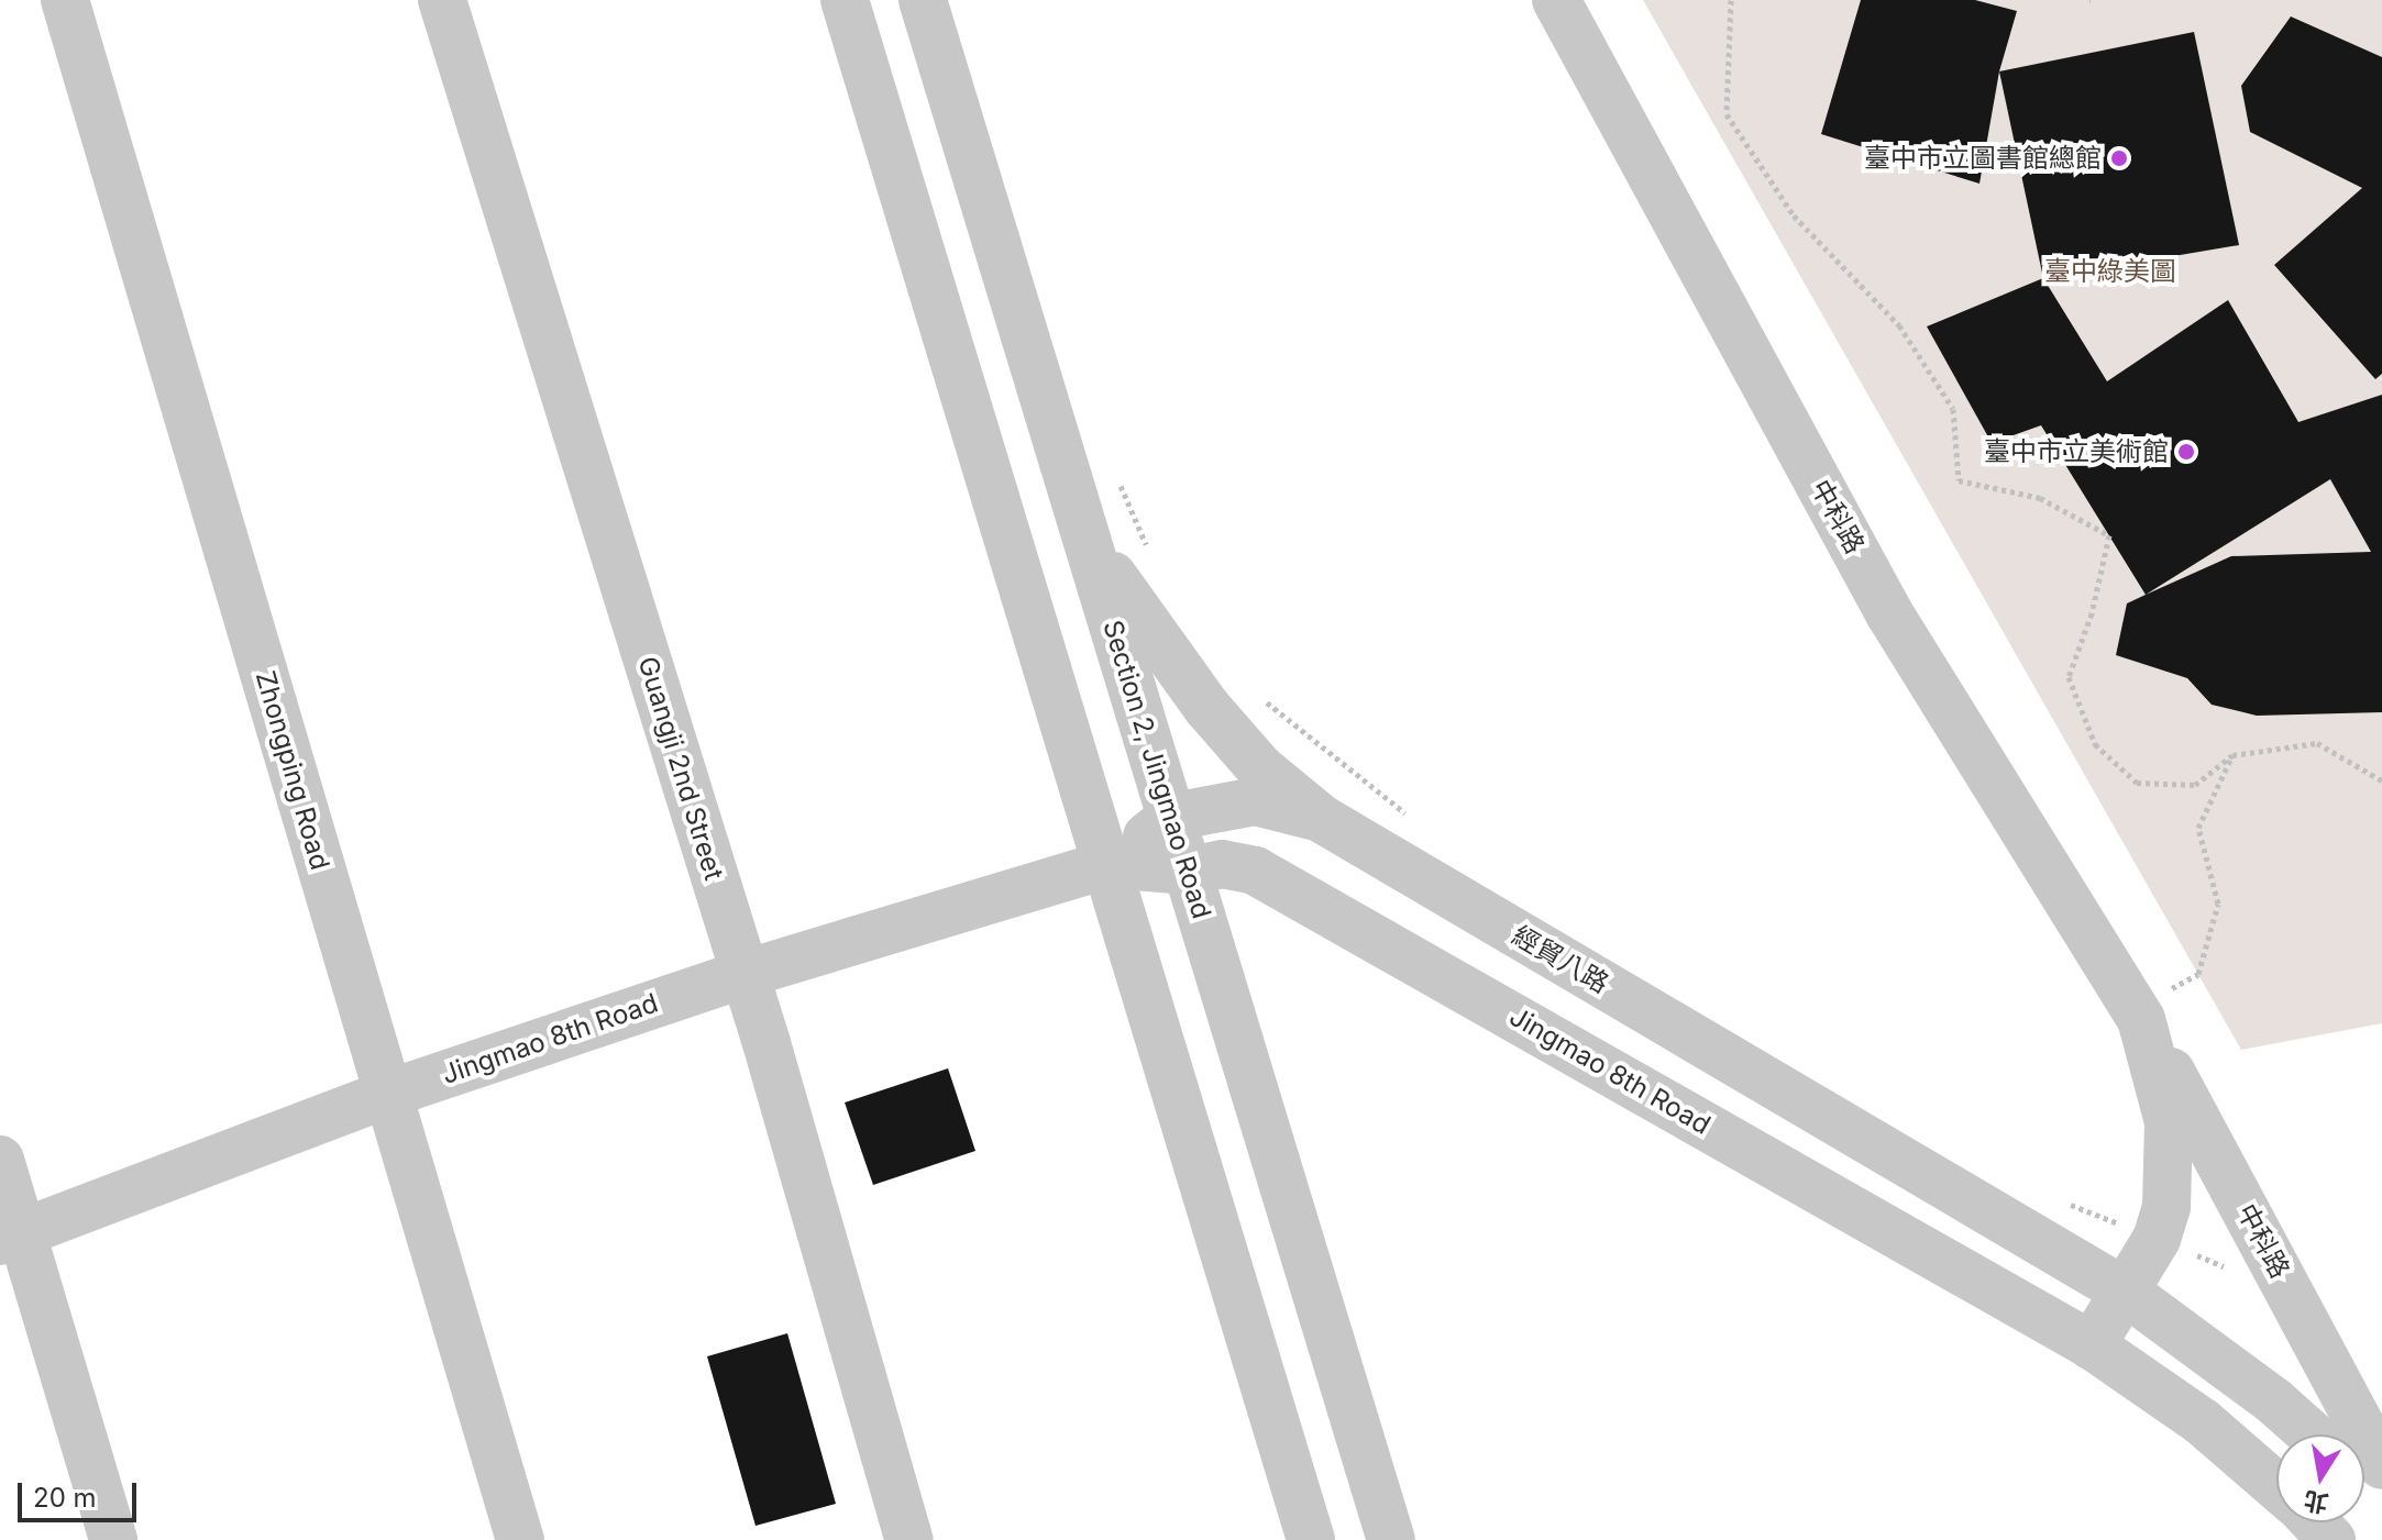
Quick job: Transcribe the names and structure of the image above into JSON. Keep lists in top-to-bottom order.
{
  "streets": {
    "street": [
      "中科路",
      "Guangji 2nd Street",
      "Section 2, Jingmao Road",
      "Zhongping Road",
      "經貿八路",
      "Jingmao 8th Road"
    ]
  },
  "crossings": [
    ["中科路", "經貿八路"],
    ["中科路", "Jingmao 8th Road"],
    ["Guangji 2nd Street", "Jingmao 8th Road"],
    ["Section 2, Jingmao Road", "經貿八路"],
    ["Section 2, Jingmao Road", "Jingmao 8th Road"],
    ["Zhongping Road", "Jingmao 8th Road"],
    ["經貿八路", "Jingmao 8th Road"]
  ],
  "parks": ["臺中綠美圖"],
  "places": ["臺中市立圖書館總館", "臺中市立美術館"],
  "scale_bar": "20 m",
  "north": "bottom"
}
